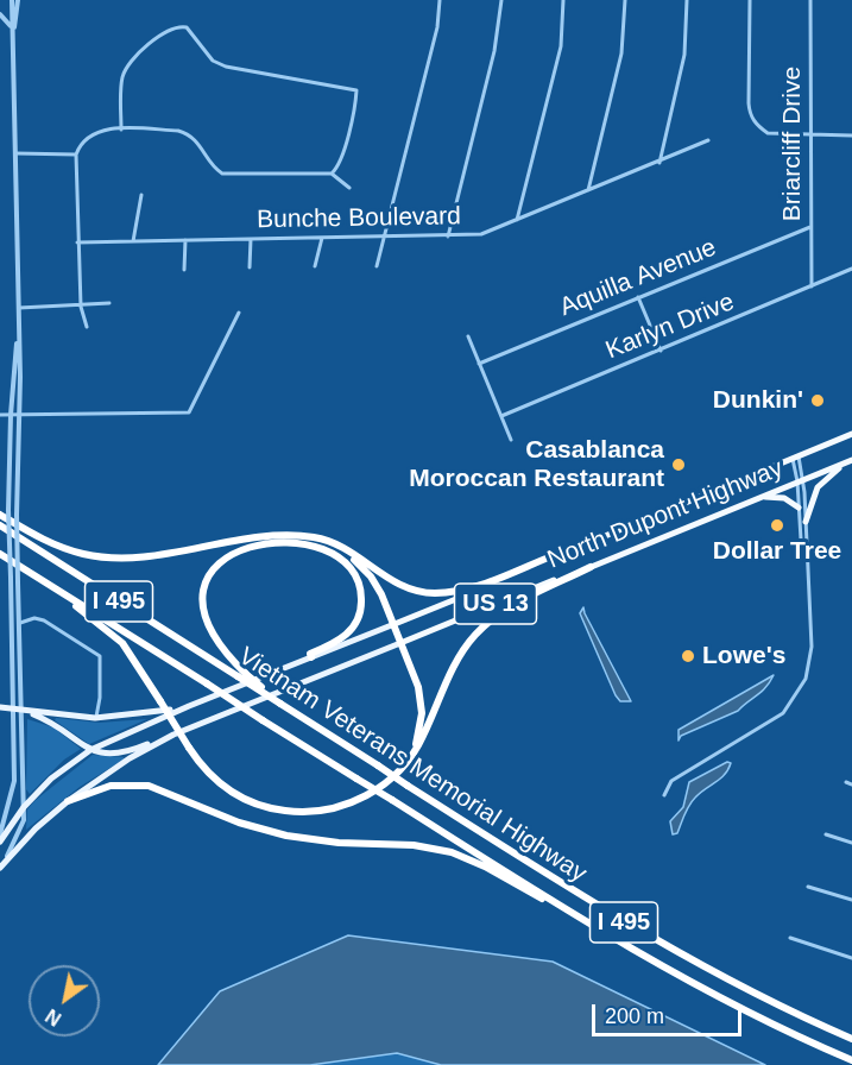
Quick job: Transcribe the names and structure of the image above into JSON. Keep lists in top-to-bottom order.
{
  "streets": {
    "highway": [
      "North Dupont Highway",
      "I 495",
      "US 13",
      "Vietnam Veterans Memorial Highway"
    ],
    "street": [
      "Briarcliff Drive",
      "Bunche Boulevard",
      "Aquilla Avenue",
      "Karlyn Drive"
    ]
  },
  "crossings": [
    ["Briarcliff Drive", "Aquilla Avenue"],
    ["Briarcliff Drive", "Karlyn Drive"],
    ["North Dupont Highway", "US 13"]
  ],
  "places": [
    "Dunkin'",
    "Casablanca Moroccan Restaurant",
    "Dollar Tree",
    "Lowe's"
  ],
  "scale_bar": "200 m",
  "north": "bottom left"
}
